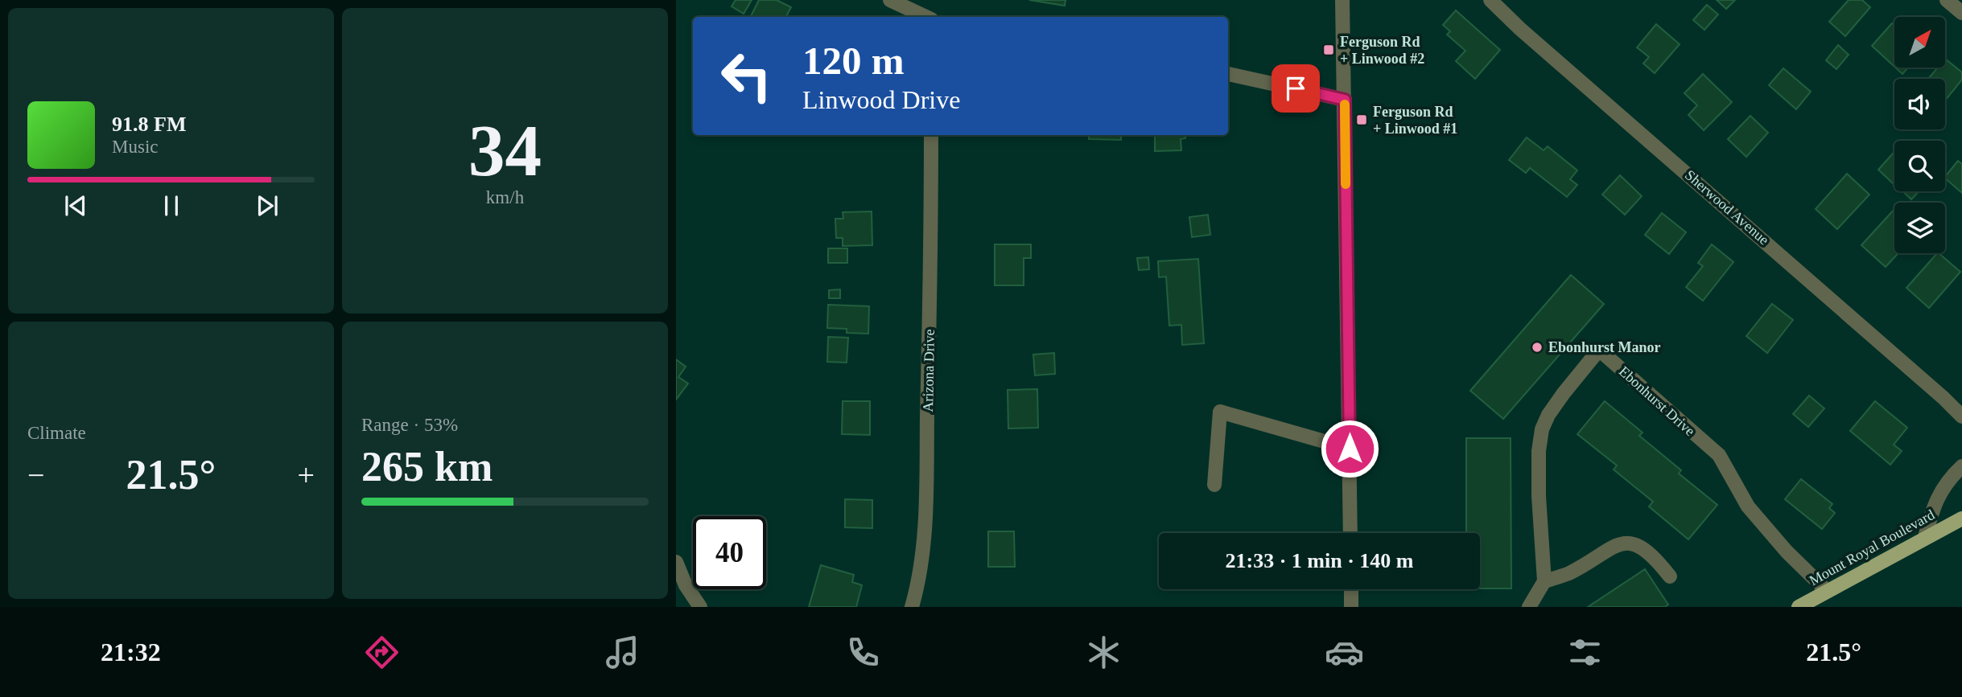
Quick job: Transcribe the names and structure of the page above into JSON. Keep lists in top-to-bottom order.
{
  "streets": {
    "main road": ["Mount Royal Boulevard"],
    "street": ["Sherwood Avenue", "Arizona Drive", "Ebonhurst Drive"]
  },
  "crossings": [
    ["Ebonhurst Drive", "Mount Royal Boulevard"]
  ],
  "places": {
    "transit": ["Ferguson Rd + Linwood #2", "Ferguson Rd + Linwood #1"],
    "other": ["Ebonhurst Manor"]
  },
  "north": "top right",
  "page": {
    "tile": [
      ["34", "km/h"],
      "Climate",
      ["Range · 53%", "265 km"]
    ],
    "turn": ["120 m", "Linwood Drive"],
    "song": ["91.8 FM", "Music"],
    "heat": ["−", "21.5°", "+"],
    "limit": "40",
    "trip": "21:33 · 1 min · 140 m",
    "tabs": ["21:32", "21.5°"]
  }
}
